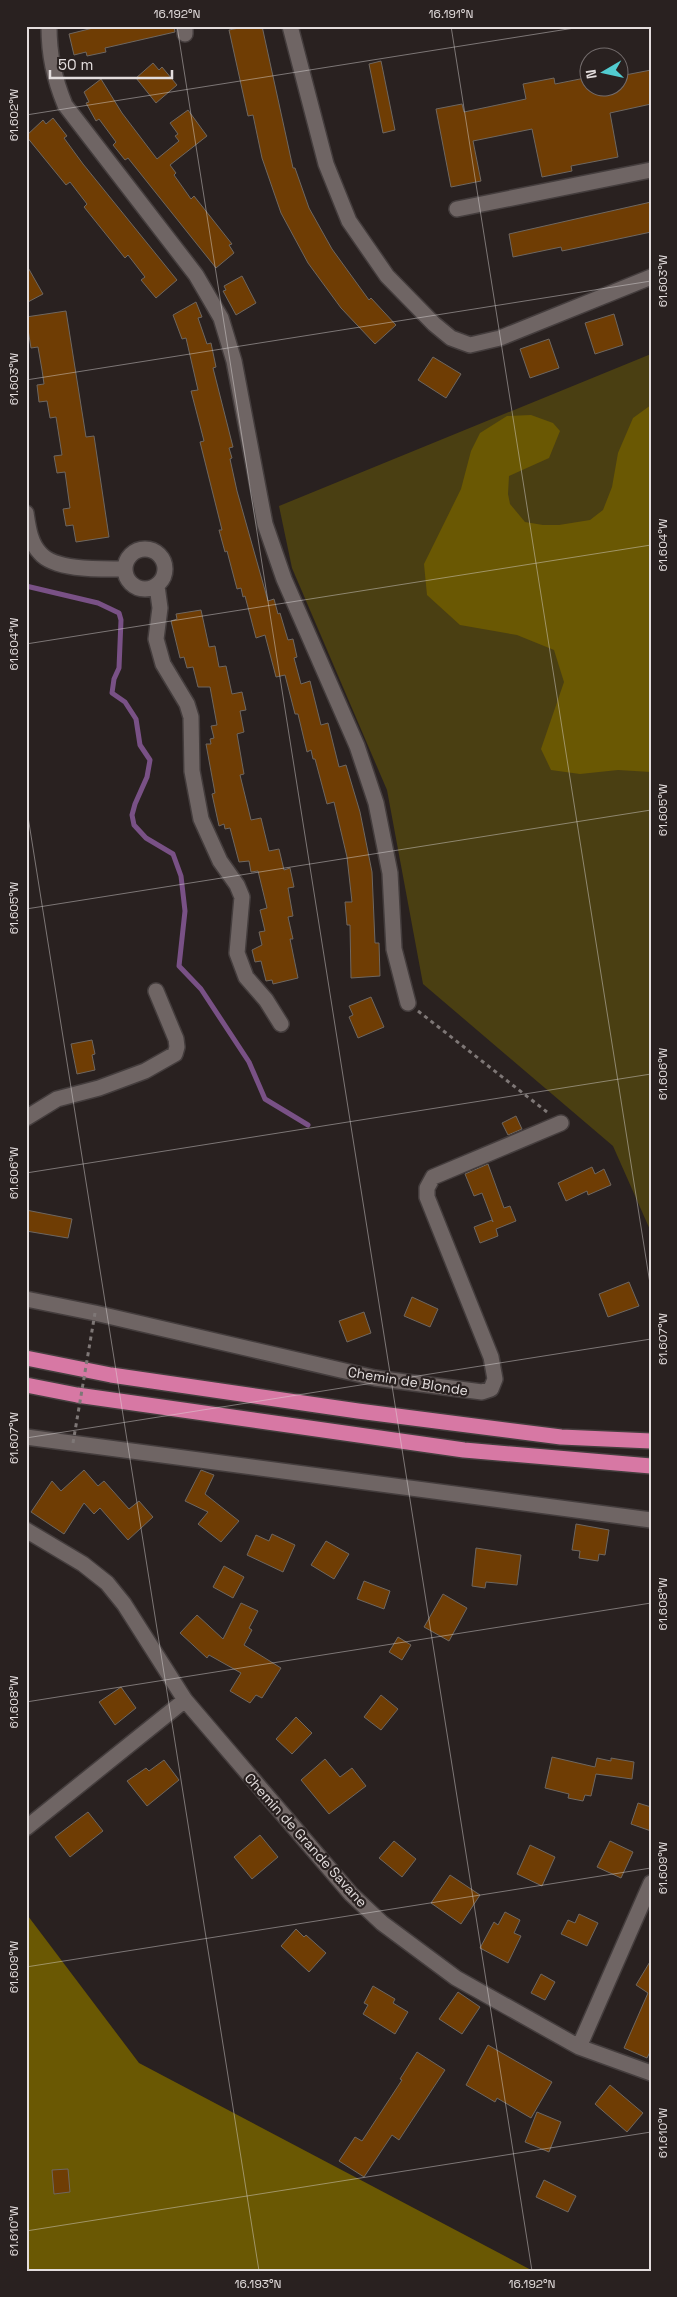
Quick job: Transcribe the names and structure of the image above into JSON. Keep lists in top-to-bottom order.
{
  "streets": {
    "street": ["Chemin de Blonde", "Chemin de Grande Savane"]
  },
  "scale_bar": "50 m",
  "north": "left",
  "coordinates": [
    "16.192°N",
    "16.191°N",
    "61.602°W",
    "61.603°W",
    "61.604°W",
    "61.605°W",
    "61.606°W",
    "61.607°W",
    "61.608°W",
    "61.609°W",
    "61.610°W",
    "16.193°N"
  ]
}
